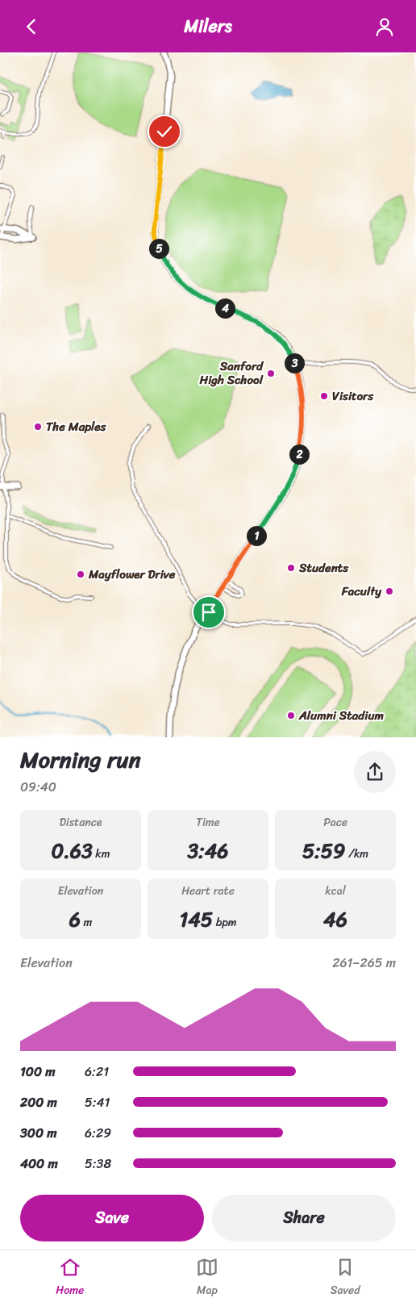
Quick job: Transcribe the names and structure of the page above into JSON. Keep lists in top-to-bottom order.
{
  "places": [
    "Sanford High School",
    "Visitors",
    "The Maples",
    "Students",
    "Mayflower Drive",
    "Faculty",
    "Alumni Stadium"
  ],
  "page": {
    "header": "Milers",
    "pins": [
      "5",
      "4",
      "3",
      "2",
      "1"
    ],
    "heading": ["Morning run", "09:40"],
    "stats": [
      ["Distance", "0.63 km"],
      ["Time", "3:46"],
      ["Pace", "5:59 /km"],
      ["Elevation", "6 m"],
      ["Heart rate", "145 bpm"],
      ["kcal", "46"]
    ],
    "chart": ["Elevation", "261–265 m"],
    "list": [
      {
        "name": "100 m",
        "note": "6:21"
      },
      {
        "name": "200 m",
        "note": "5:41"
      },
      {
        "name": "300 m",
        "note": "6:29"
      },
      {
        "name": "400 m",
        "note": "5:38"
      }
    ],
    "buttons": ["Save", "Share"],
    "tabs": ["Home", "Map", "Saved"]
  }
}
